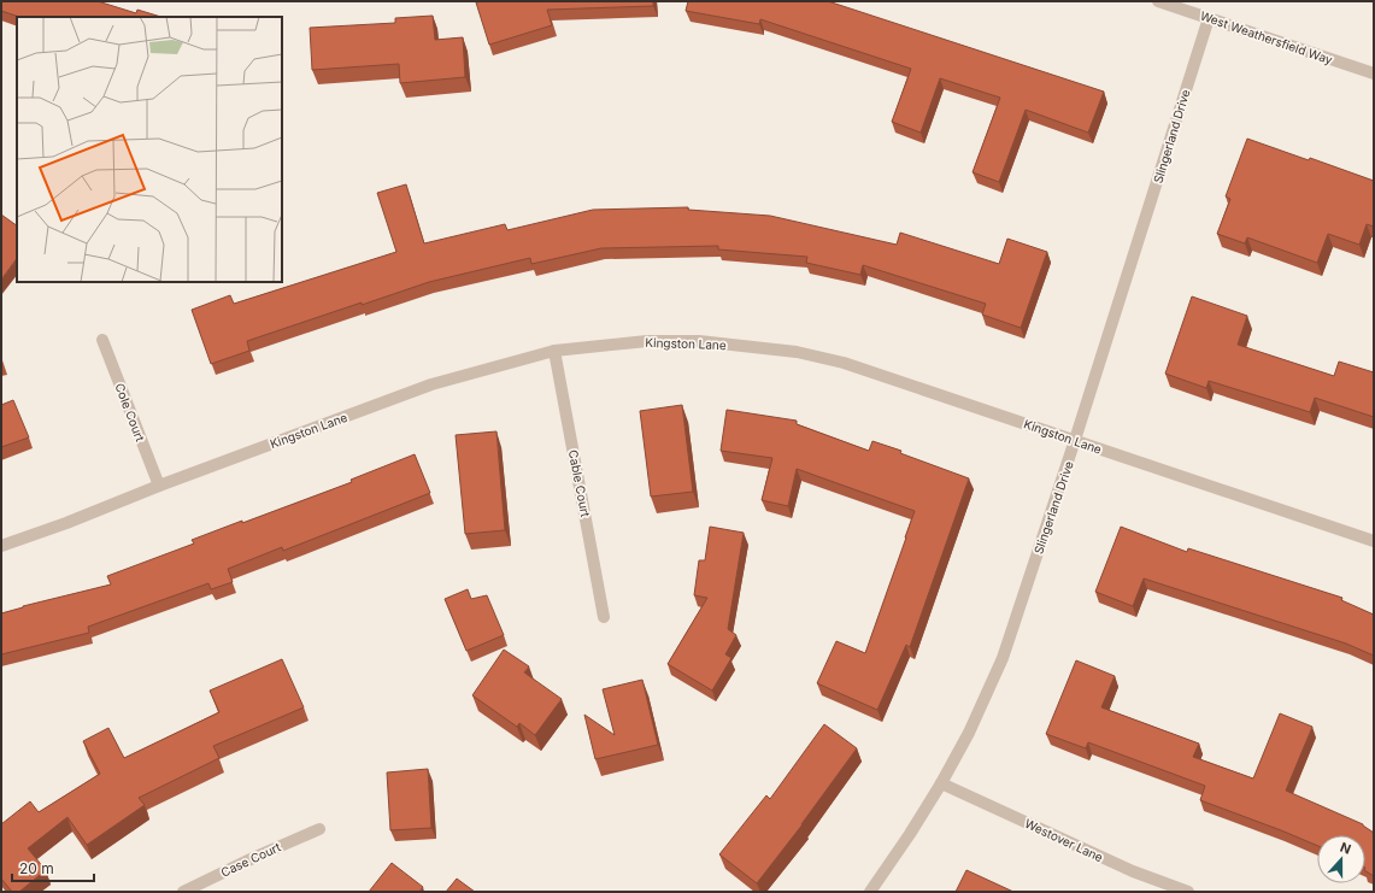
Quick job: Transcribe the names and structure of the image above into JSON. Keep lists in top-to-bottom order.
{
  "streets": {
    "street": [
      "West Weathersfield Way",
      "Slingerland Drive",
      "Kingston Lane",
      "Cole Court",
      "Cable Court",
      "Westover Lane",
      "Case Court"
    ]
  },
  "crossings": [
    ["West Weathersfield Way", "Slingerland Drive"],
    ["Slingerland Drive", "Kingston Lane"],
    ["Slingerland Drive", "Westover Lane"],
    ["Kingston Lane", "Cole Court"],
    ["Kingston Lane", "Cable Court"]
  ],
  "scale_bar": "20 m",
  "north": "top"
}
